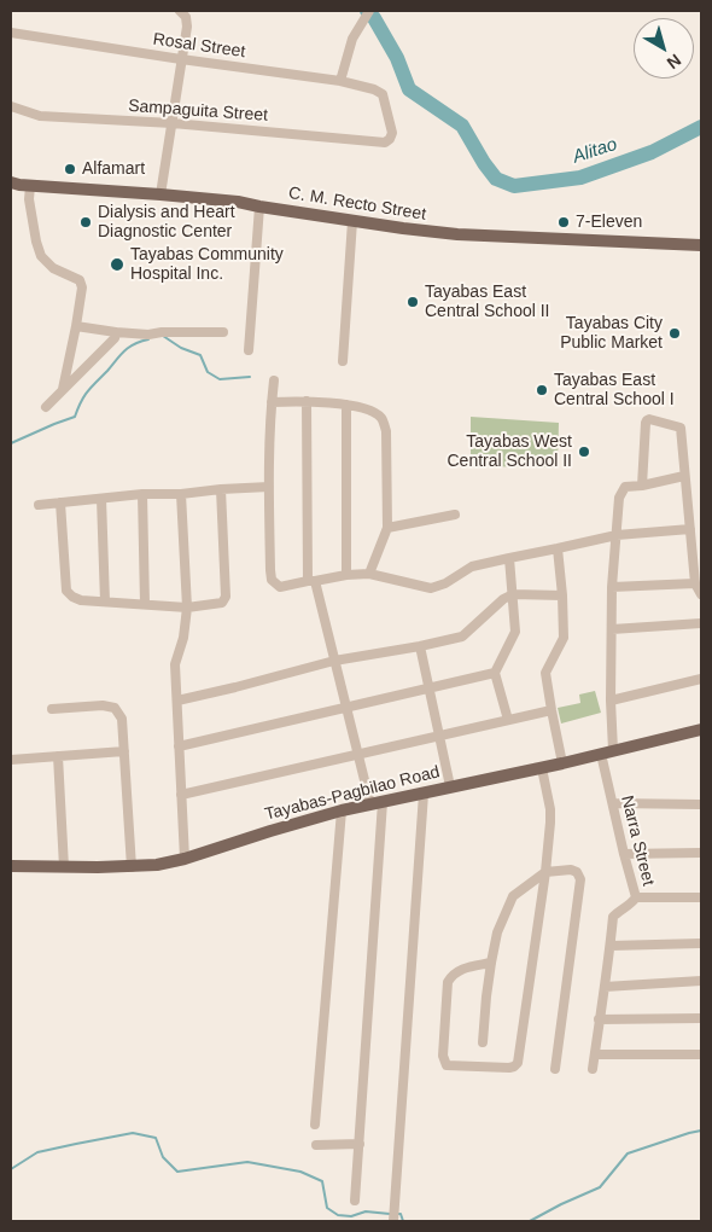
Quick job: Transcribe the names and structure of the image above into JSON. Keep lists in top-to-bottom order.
{
  "streets": {
    "main road": ["C. M. Recto Street", "Tayabas-Pagbilao Road"],
    "street": ["Rosal Street", "Sampaguita Street", "Narra Street"]
  },
  "crossings": [
    ["Rosal Street", "Sampaguita Street"],
    ["Tayabas-Pagbilao Road", "Narra Street"]
  ],
  "water": ["Alitao"],
  "places": [
    "Alfamart",
    "Dialysis and Heart Diagnostic Center",
    "7-Eleven",
    "Tayabas Community Hospital Inc.",
    "Tayabas East Central School II",
    "Tayabas City Public Market",
    "Tayabas East Central School I",
    "Tayabas West Central School II"
  ],
  "north": "bottom right"
}
